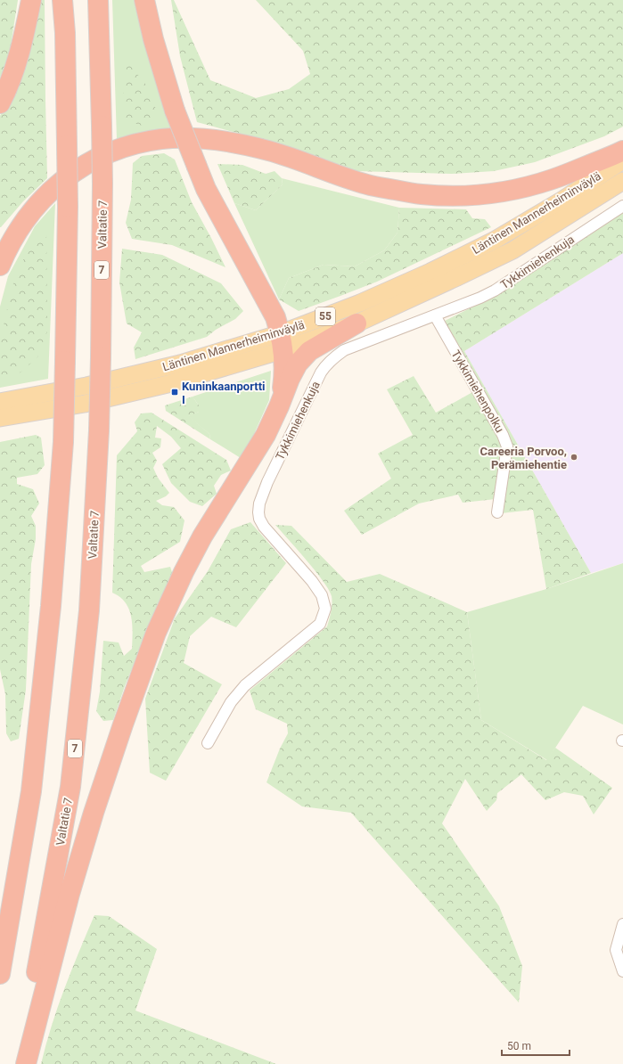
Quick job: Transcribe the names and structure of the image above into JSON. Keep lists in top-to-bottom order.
{
  "streets": {
    "highway": ["Valtatie 7", "7"],
    "main road": ["Läntinen Mannerheiminväylä", "55"],
    "street": ["Tykkimiehenkuja", "Tykkimiehenpolku"]
  },
  "crossings": [
    ["Tykkimiehenkuja", "Tykkimiehenpolku"]
  ],
  "places": {
    "transit": ["Kuninkaanportti I"],
    "other": ["Careeria Porvoo, Perämiehentie"]
  },
  "scale_bar": "50 m"
}
